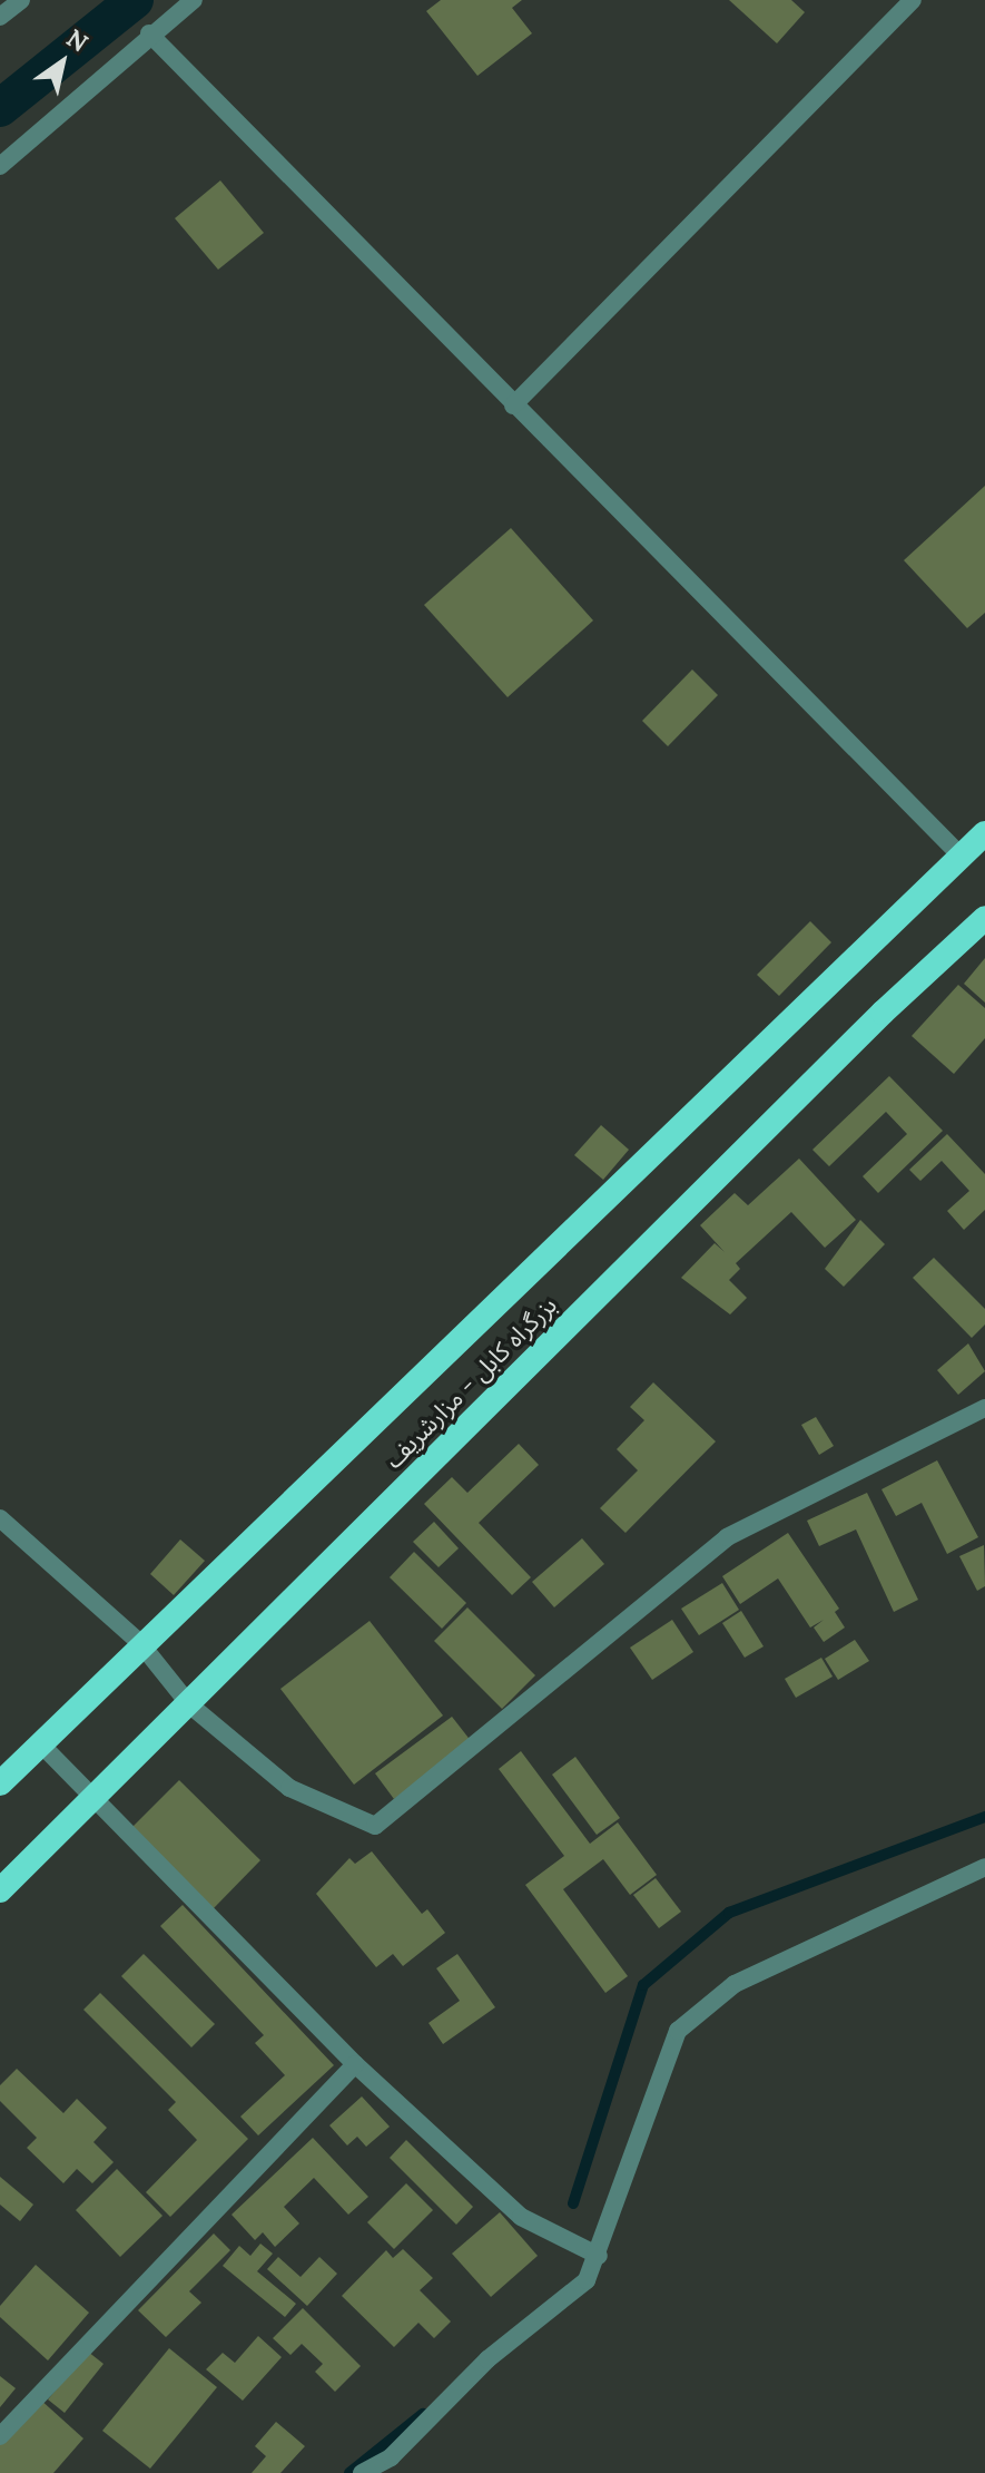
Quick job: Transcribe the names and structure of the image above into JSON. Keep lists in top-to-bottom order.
{
  "streets": {
    "highway": ["بزرگراه کابل - مزارشریف"]
  },
  "north": "top right"
}
